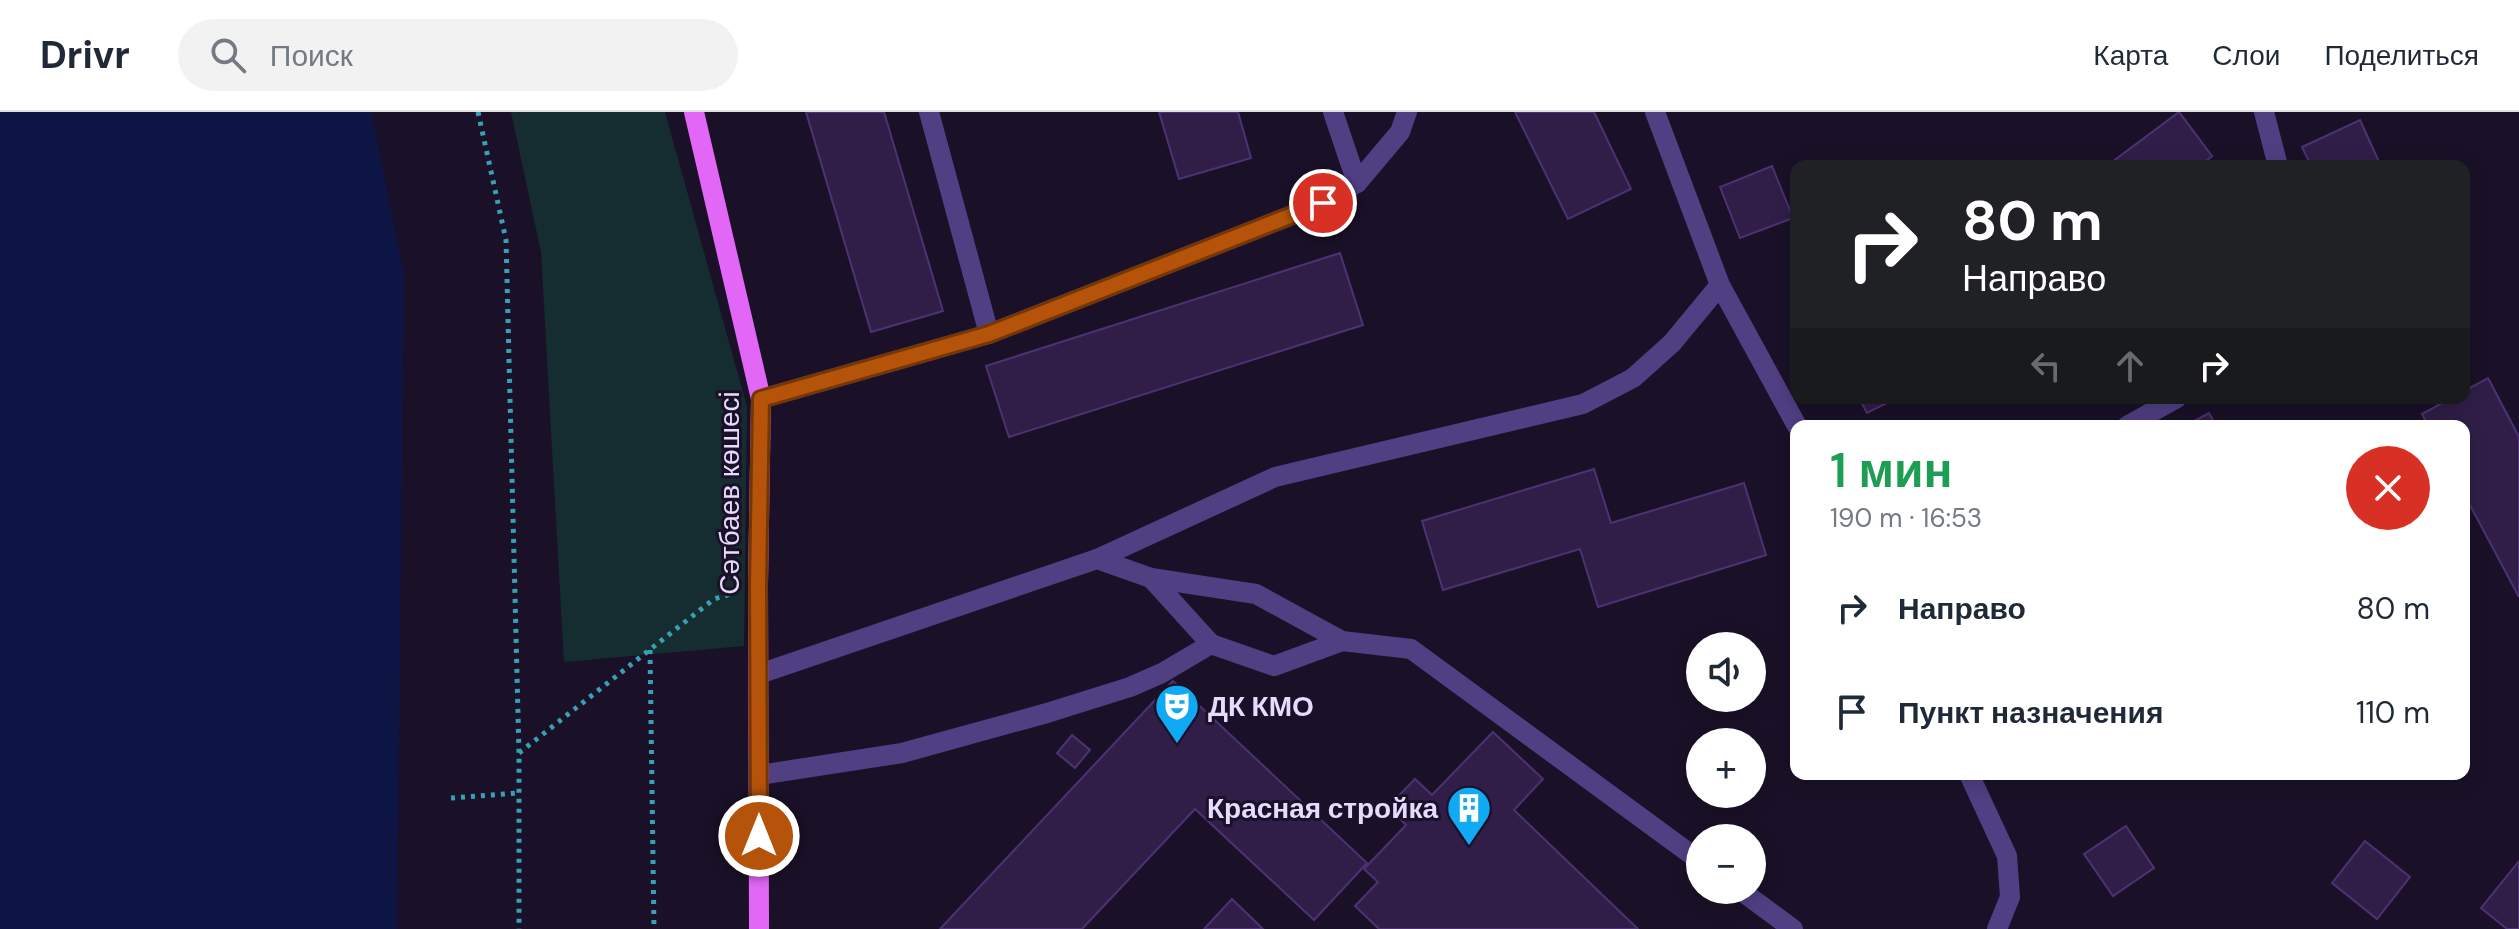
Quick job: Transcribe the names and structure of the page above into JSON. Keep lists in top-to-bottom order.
{
  "streets": {
    "main road": ["Сәтбаев көшесі"]
  },
  "places": {
    "theatre": ["ДК КМО"],
    "building": ["Красная стройка"]
  },
  "page": {
    "header": "Drivr",
    "search": "Поиск",
    "nav": ["Карта", "Слои", "Поделиться"],
    "turn": ["80 m", "Направо"],
    "heading": ["1 мин", "190 m · 16:53"],
    "list": [
      {
        "name": "Направо",
        "value": "80 m"
      },
      {
        "name": "Пункт назначения",
        "value": "110 m"
      }
    ],
    "map_buttons": ["+", "−"]
  }
}
